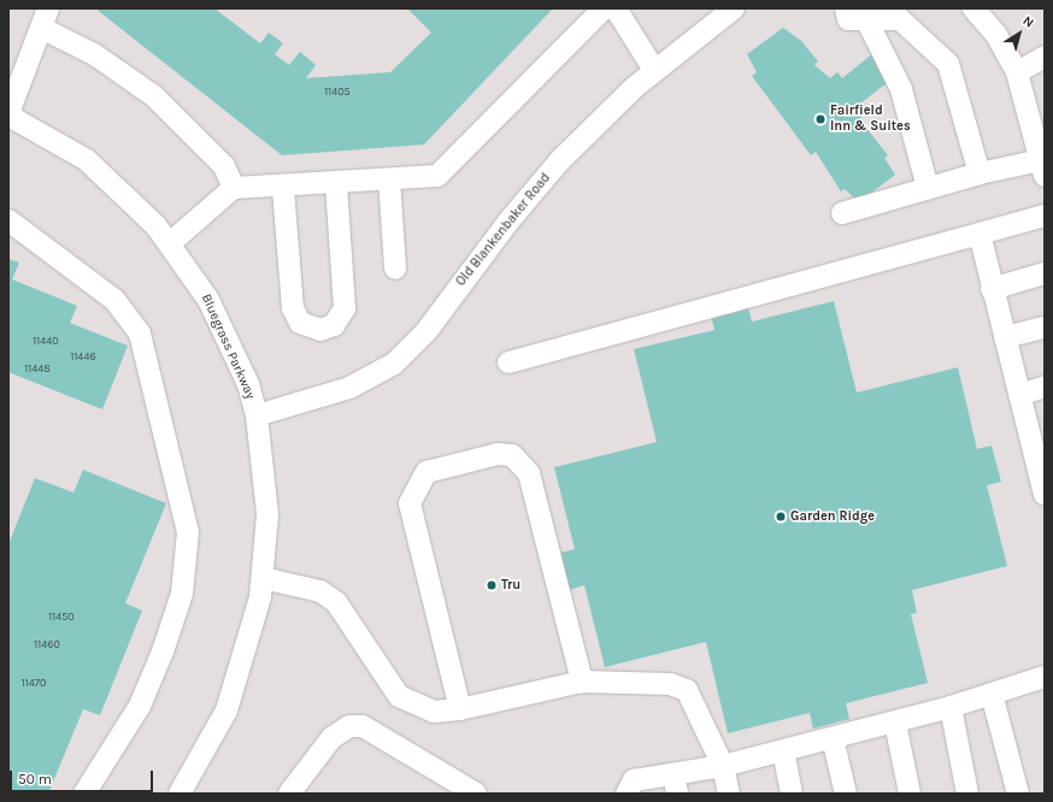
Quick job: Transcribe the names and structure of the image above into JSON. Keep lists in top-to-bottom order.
{
  "streets": {
    "street": ["Old Blankenbaker Road", "Bluegrass Parkway"]
  },
  "crossings": [
    ["Old Blankenbaker Road", "Bluegrass Parkway"]
  ],
  "places": ["Fairfield Inn & Suites", "Garden Ridge", "Tru"],
  "house_numbers": [
    "11405",
    "11440",
    "11446",
    "11448",
    "11450",
    "11460",
    "11470"
  ],
  "scale_bar": "50 m",
  "north": "top right"
}
